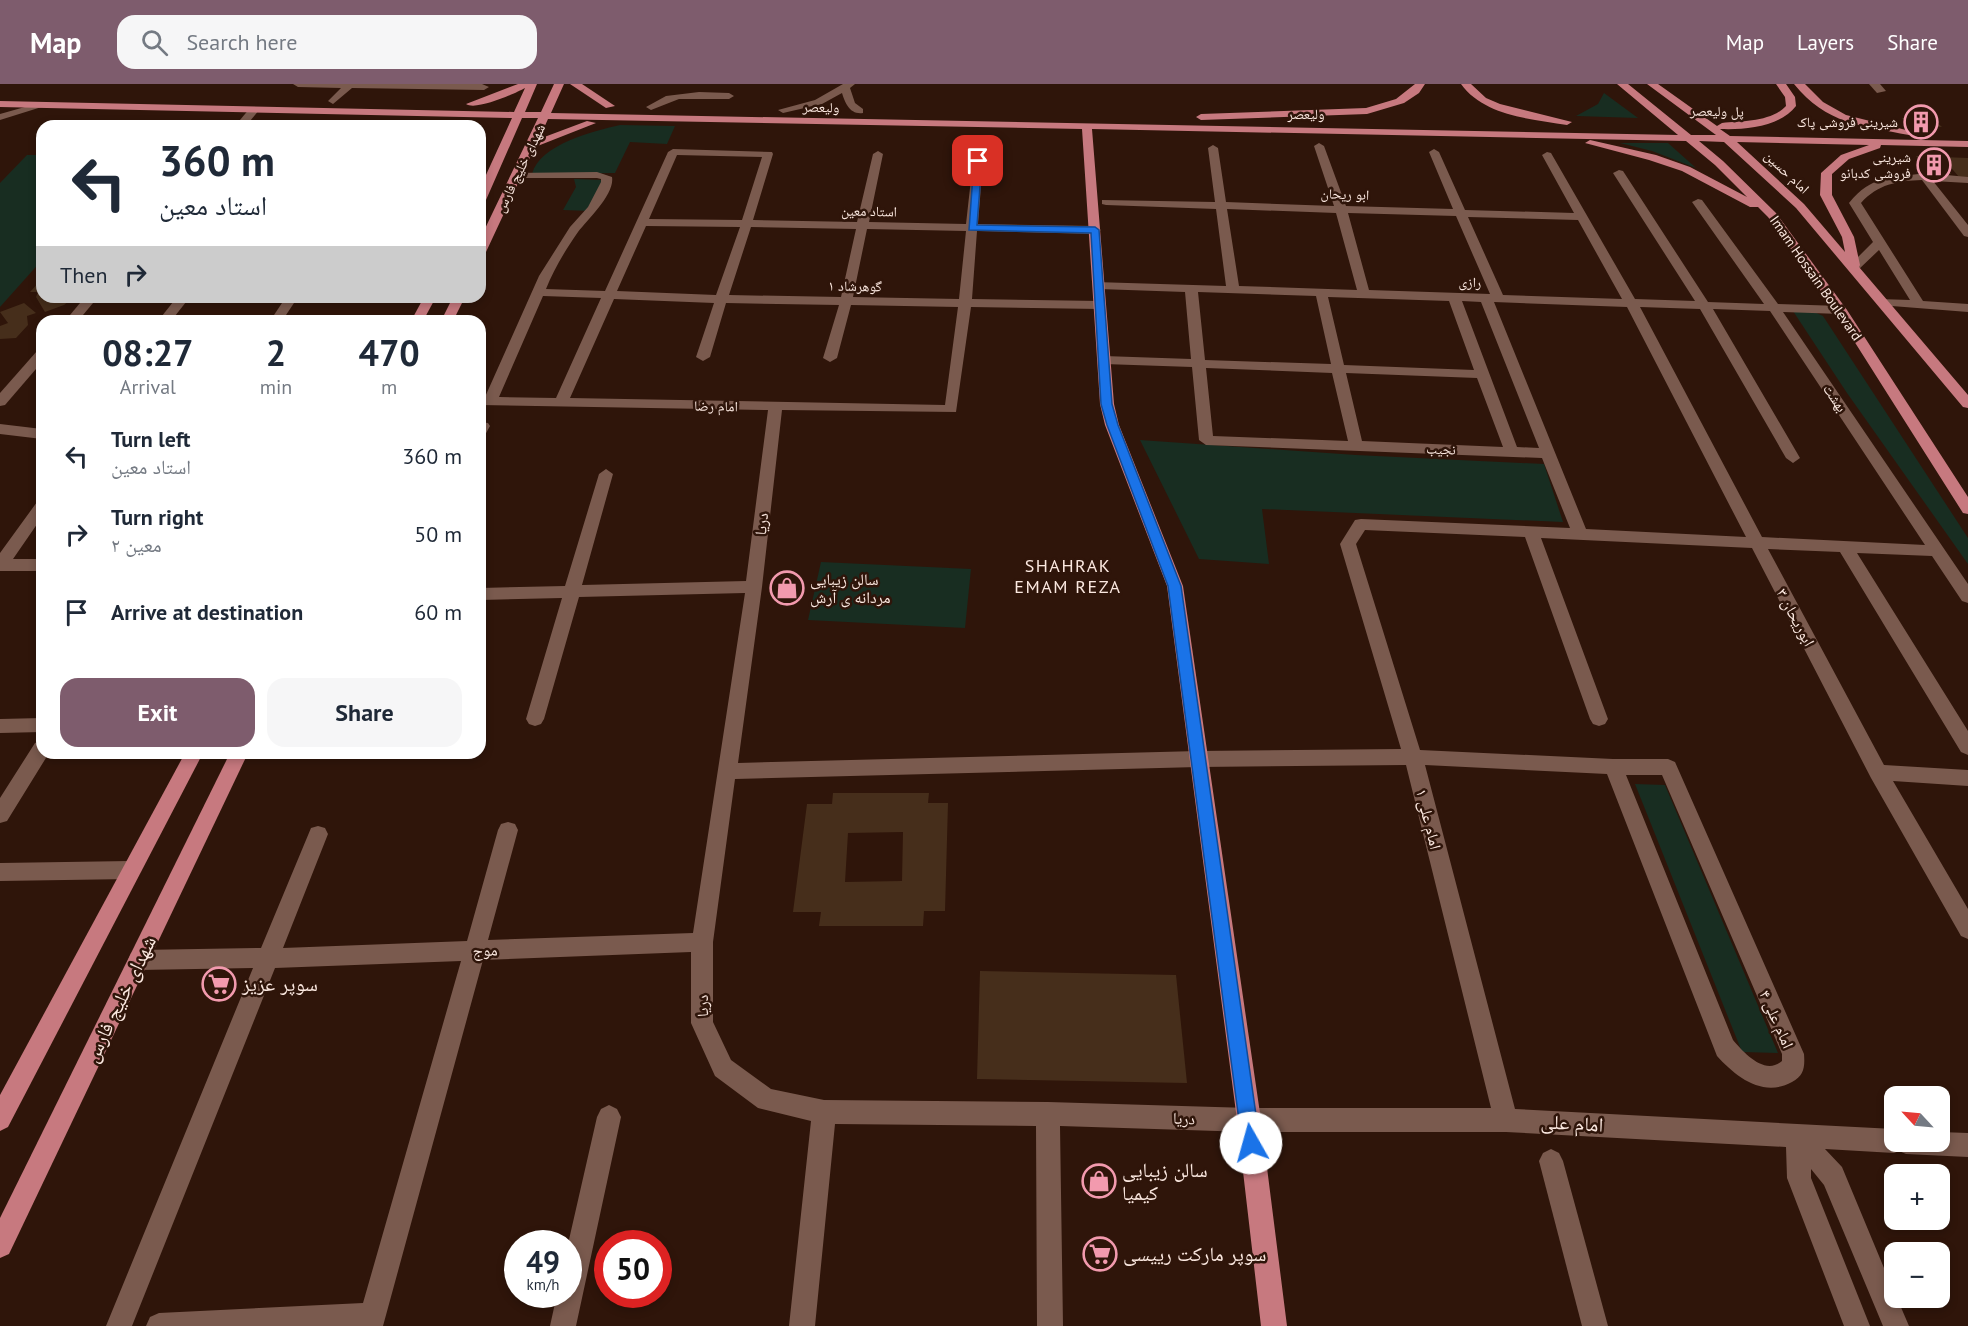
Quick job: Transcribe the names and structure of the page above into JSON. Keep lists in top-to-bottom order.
{
  "streets": {
    "main road": [
      "ولیعصر",
      "پل ولیعصر",
      "شهدای خلیج فارس",
      "امام حسین",
      "Imam Hossain Boulevard"
    ],
    "street": [
      "ابو ریحان",
      "استاد معین",
      "رازی",
      "گوهرشاد ۱",
      "بهشت",
      "امام رضا",
      "نجیب",
      "دریا",
      "ابوریحان ۳",
      "امام علی ۱",
      "موج",
      "امام علی ۴",
      "امام علی"
    ]
  },
  "crossings": [
    ["ولیعصر", "پل ولیعصر"],
    ["ولیعصر", "شهدای خلیج فارس"],
    ["شهدای خلیج فارس", "موج"],
    ["ابو ریحان", "ابوریحان ۳"],
    ["Imam Hossain Boulevard", "رازی"],
    ["رازی", "بهشت"],
    ["رازی", "ابوریحان ۳"],
    ["گوهرشاد ۱", "امام رضا"],
    ["امام رضا", "دریا"],
    ["دریا", "موج"],
    ["دریا", "امام علی"],
    ["امام علی ۱", "امام علی"]
  ],
  "districts": ["SHAHRAK EMAM REZA"],
  "places": {
    "building": ["شیرینی فروشی پاک", "شیرینی فروشی کدبانو"],
    "shop": ["سالن زیبایی مردانه ی آرش", "سالن زیبایی کیمیا"],
    "supermarket": ["سوپر عزیز", "سوپر مارکت رییسی"]
  },
  "north": "top left",
  "page": {
    "header": "Map",
    "search": "Search here",
    "nav": ["Map", "Layers", "Share"],
    "turn": ["360 m", "استاد معین"],
    "then": "Then",
    "eta": [
      "08:27",
      "Arrival",
      "2",
      "min",
      "470",
      "m"
    ],
    "list": [
      {
        "name": "Turn left",
        "note": "استاد معین",
        "value": "360 m"
      },
      {
        "name": "Turn right",
        "note": "معین ۲",
        "value": "50 m"
      },
      {
        "name": "Arrive at destination",
        "value": "60 m"
      }
    ],
    "buttons": ["Exit", "Share"],
    "map_buttons": ["+", "−"],
    "speed": "49 km/h",
    "limit": "50"
  }
}
